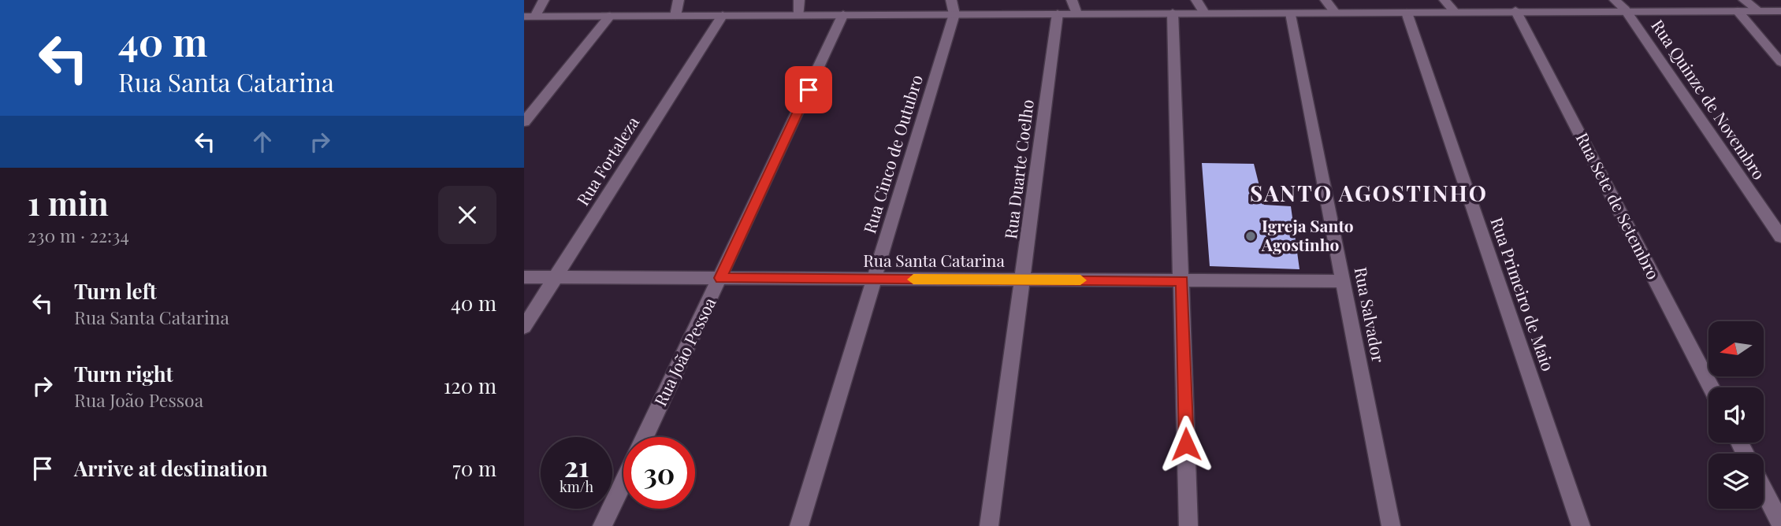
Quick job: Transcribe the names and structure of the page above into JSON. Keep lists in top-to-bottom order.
{
  "streets": {
    "street": [
      "Rua Quinze de Novembro",
      "Rua Cinco de Outubro",
      "Rua Fortaleza",
      "Rua Duarte Coelho",
      "Rua Sete de Setembro",
      "Rua Santa Catarina",
      "Rua Primeiro de Maio",
      "Rua Salvador",
      "Rua João Pessoa"
    ]
  },
  "crossings": [
    ["Rua Cinco de Outubro", "Rua Santa Catarina"],
    ["Rua Fortaleza", "Rua Santa Catarina"],
    ["Rua Duarte Coelho", "Rua Santa Catarina"],
    ["Rua Santa Catarina", "Rua Salvador"],
    ["Rua Santa Catarina", "Rua João Pessoa"]
  ],
  "districts": ["SANTO AGOSTINHO"],
  "places": ["Igreja Santo Agostinho"],
  "north": "left",
  "page": {
    "turn": ["40 m", "Rua Santa Catarina"],
    "heading": ["1 min", "230 m · 22:34"],
    "list": [
      {
        "name": "Turn left",
        "note": "Rua Santa Catarina",
        "value": "40 m"
      },
      {
        "name": "Turn right",
        "note": "Rua João Pessoa",
        "value": "120 m"
      },
      {
        "name": "Arrive at destination",
        "value": "70 m"
      }
    ],
    "speed": "21 km/h",
    "limit": "30"
  }
}
